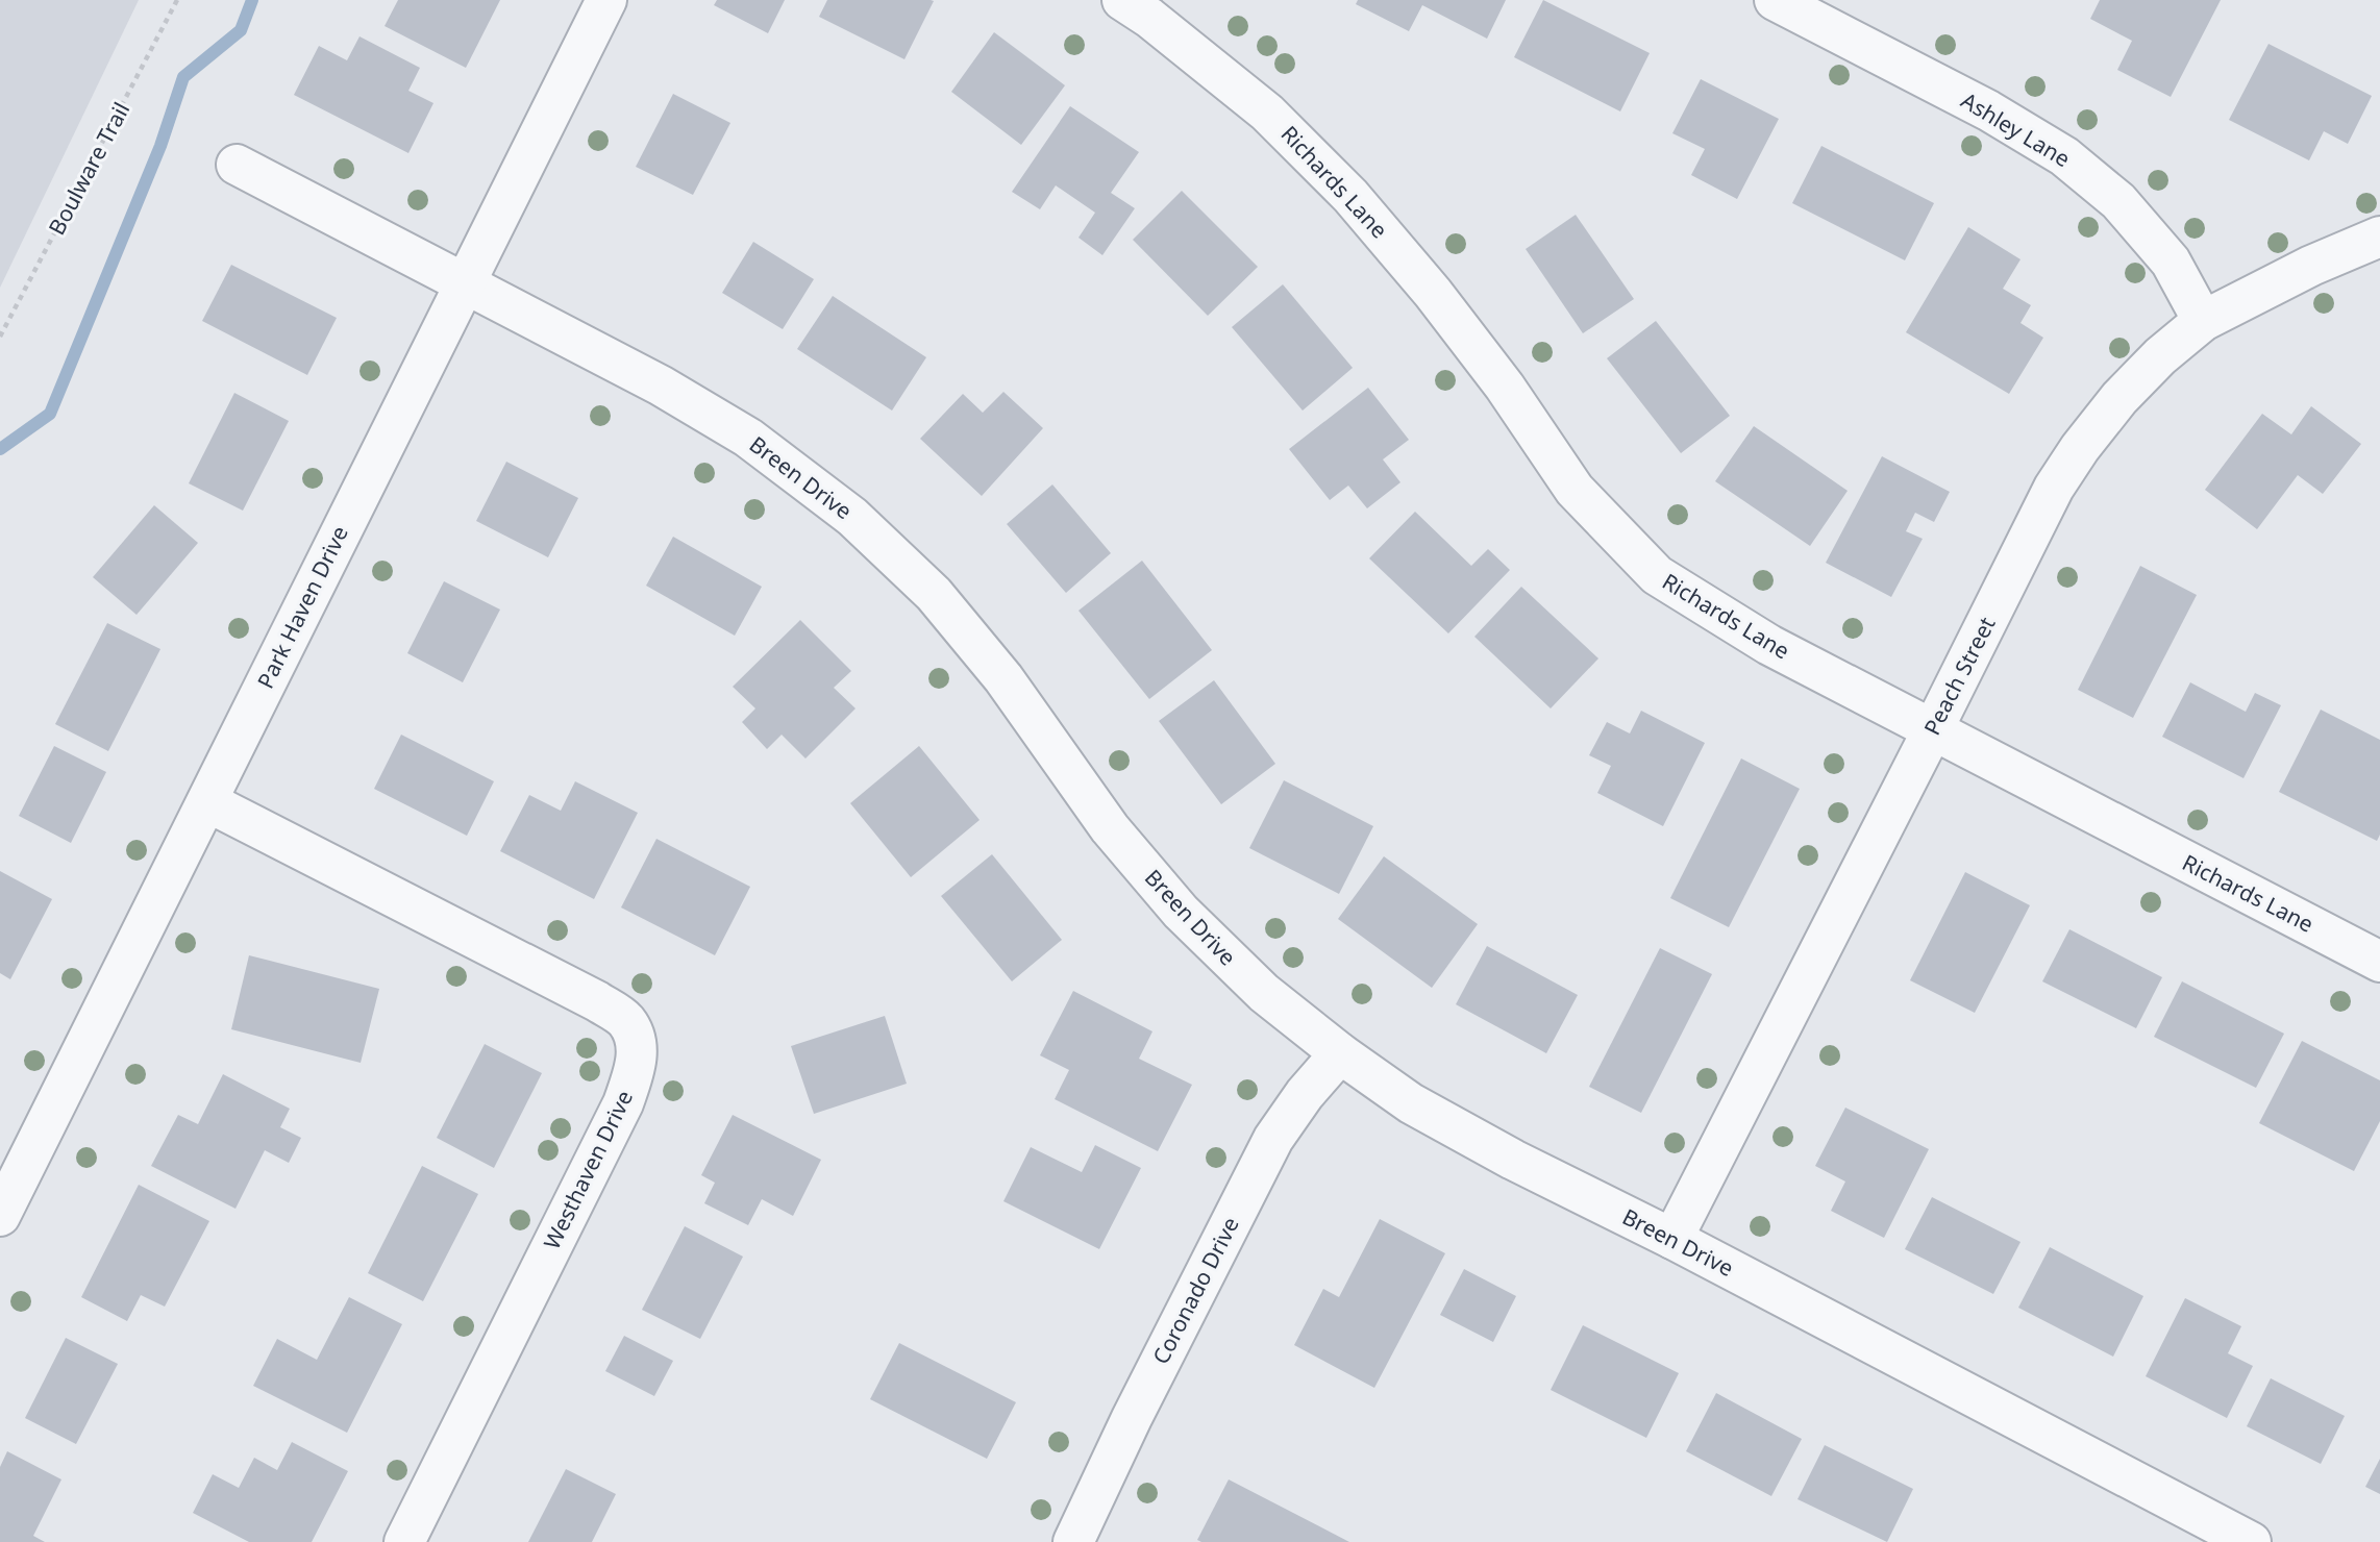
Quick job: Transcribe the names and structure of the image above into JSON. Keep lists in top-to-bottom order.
{
  "streets": {
    "street": [
      "Ashley Lane",
      "Richards Lane",
      "Breen Drive",
      "Park Haven Drive",
      "Peach Street",
      "Westhaven Drive",
      "Coronado Drive"
    ],
    "path": ["Boulware Trail"]
  },
  "crossings": [
    ["Ashley Lane", "Peach Street"],
    ["Richards Lane", "Peach Street"],
    ["Breen Drive", "Park Haven Drive"],
    ["Breen Drive", "Peach Street"],
    ["Breen Drive", "Coronado Drive"],
    ["Park Haven Drive", "Westhaven Drive"]
  ]
}
